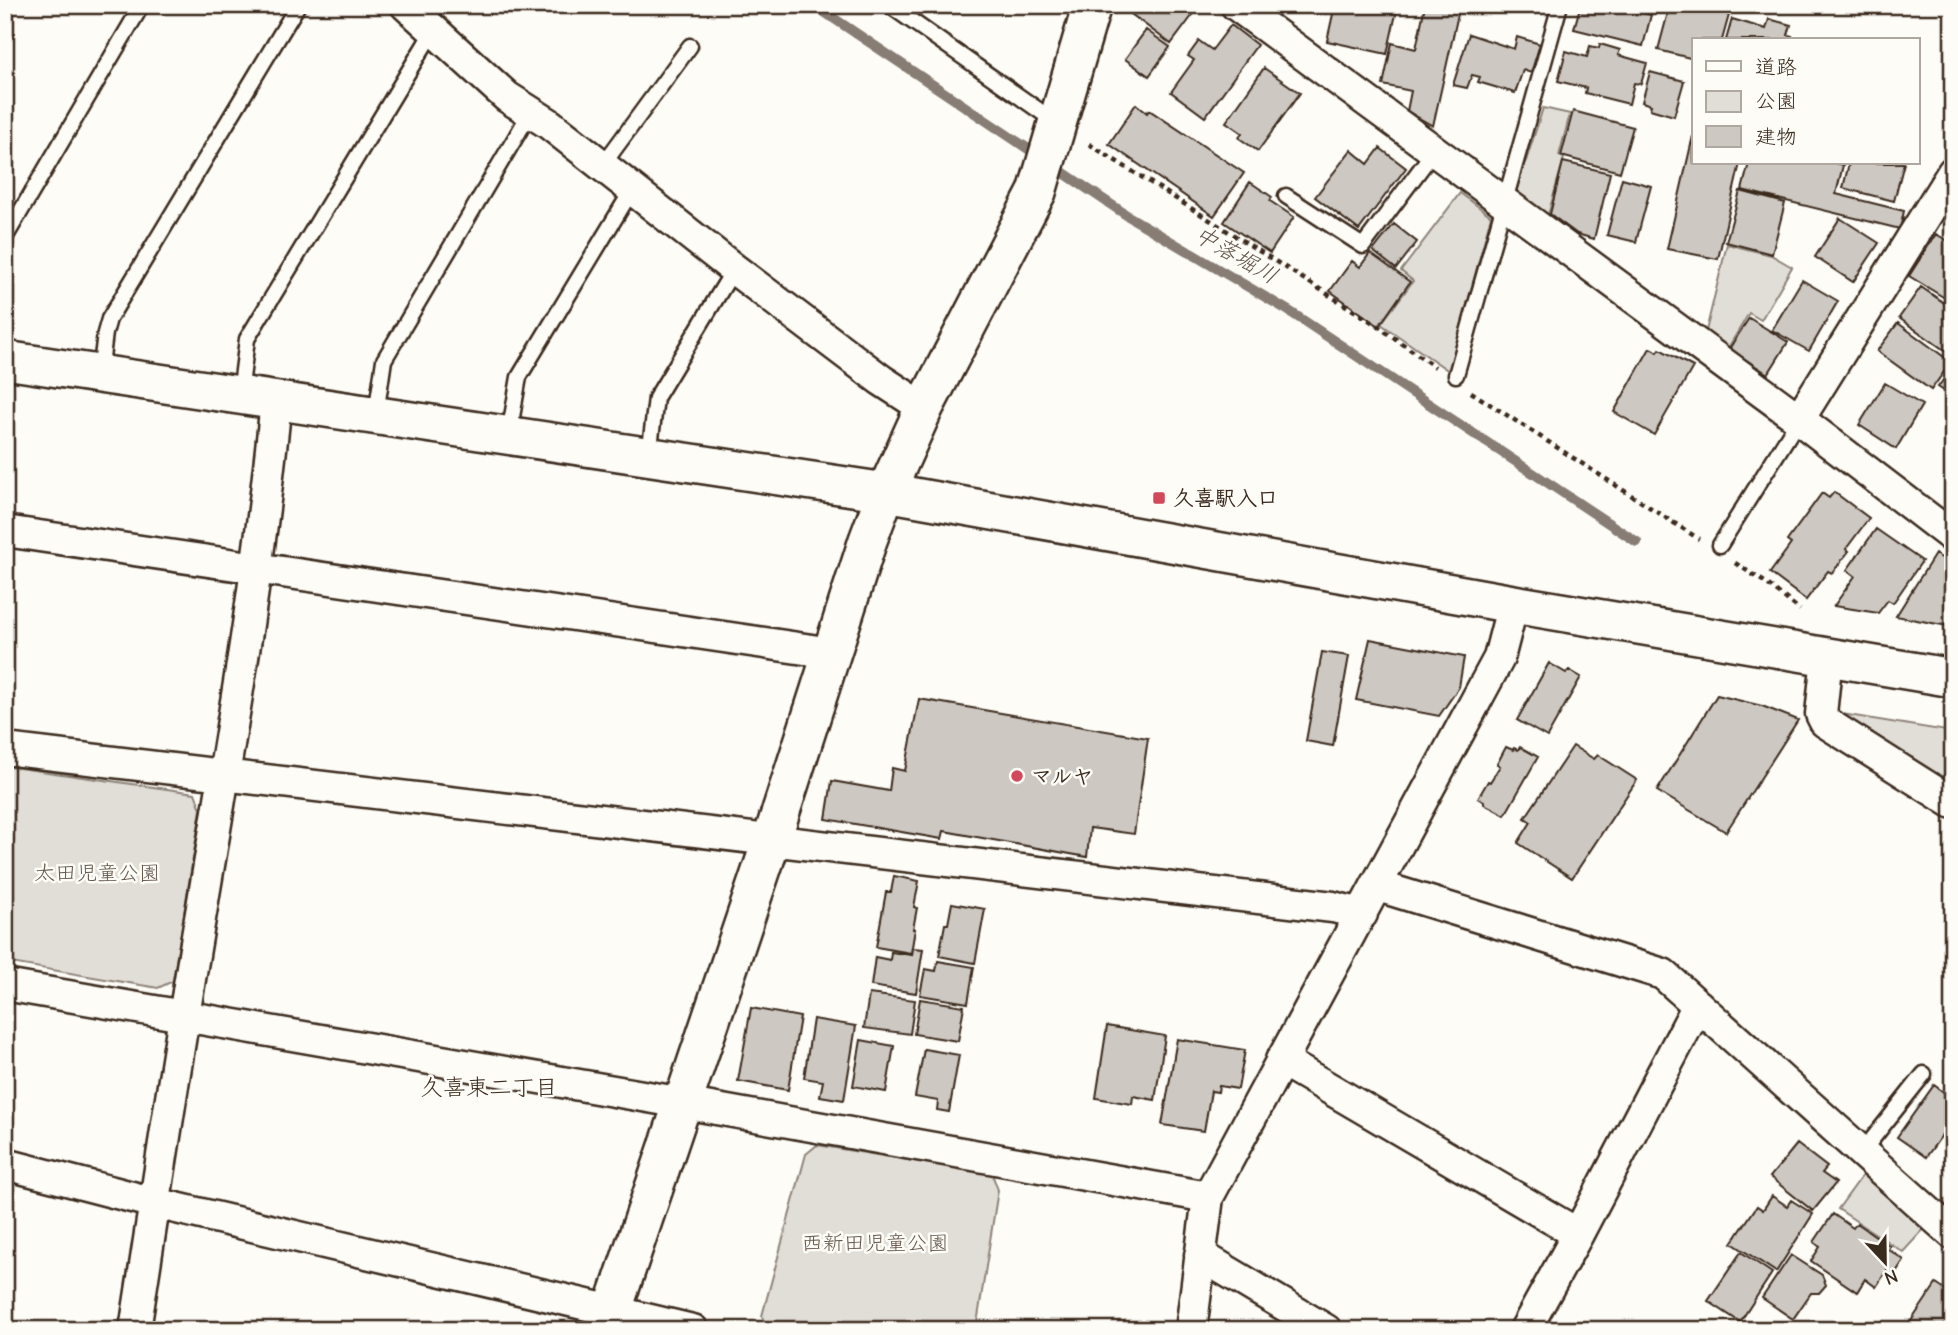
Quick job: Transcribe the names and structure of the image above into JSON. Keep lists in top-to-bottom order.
{
  "districts": ["久喜東二丁目"],
  "water": ["中落堀川"],
  "parks": ["太田児童公園", "西新田児童公園"],
  "places": {
    "transit": ["久喜駅入口"],
    "other": ["マルヤ"]
  },
  "legend": ["道路", "公園", "建物"],
  "north": "bottom"
}
